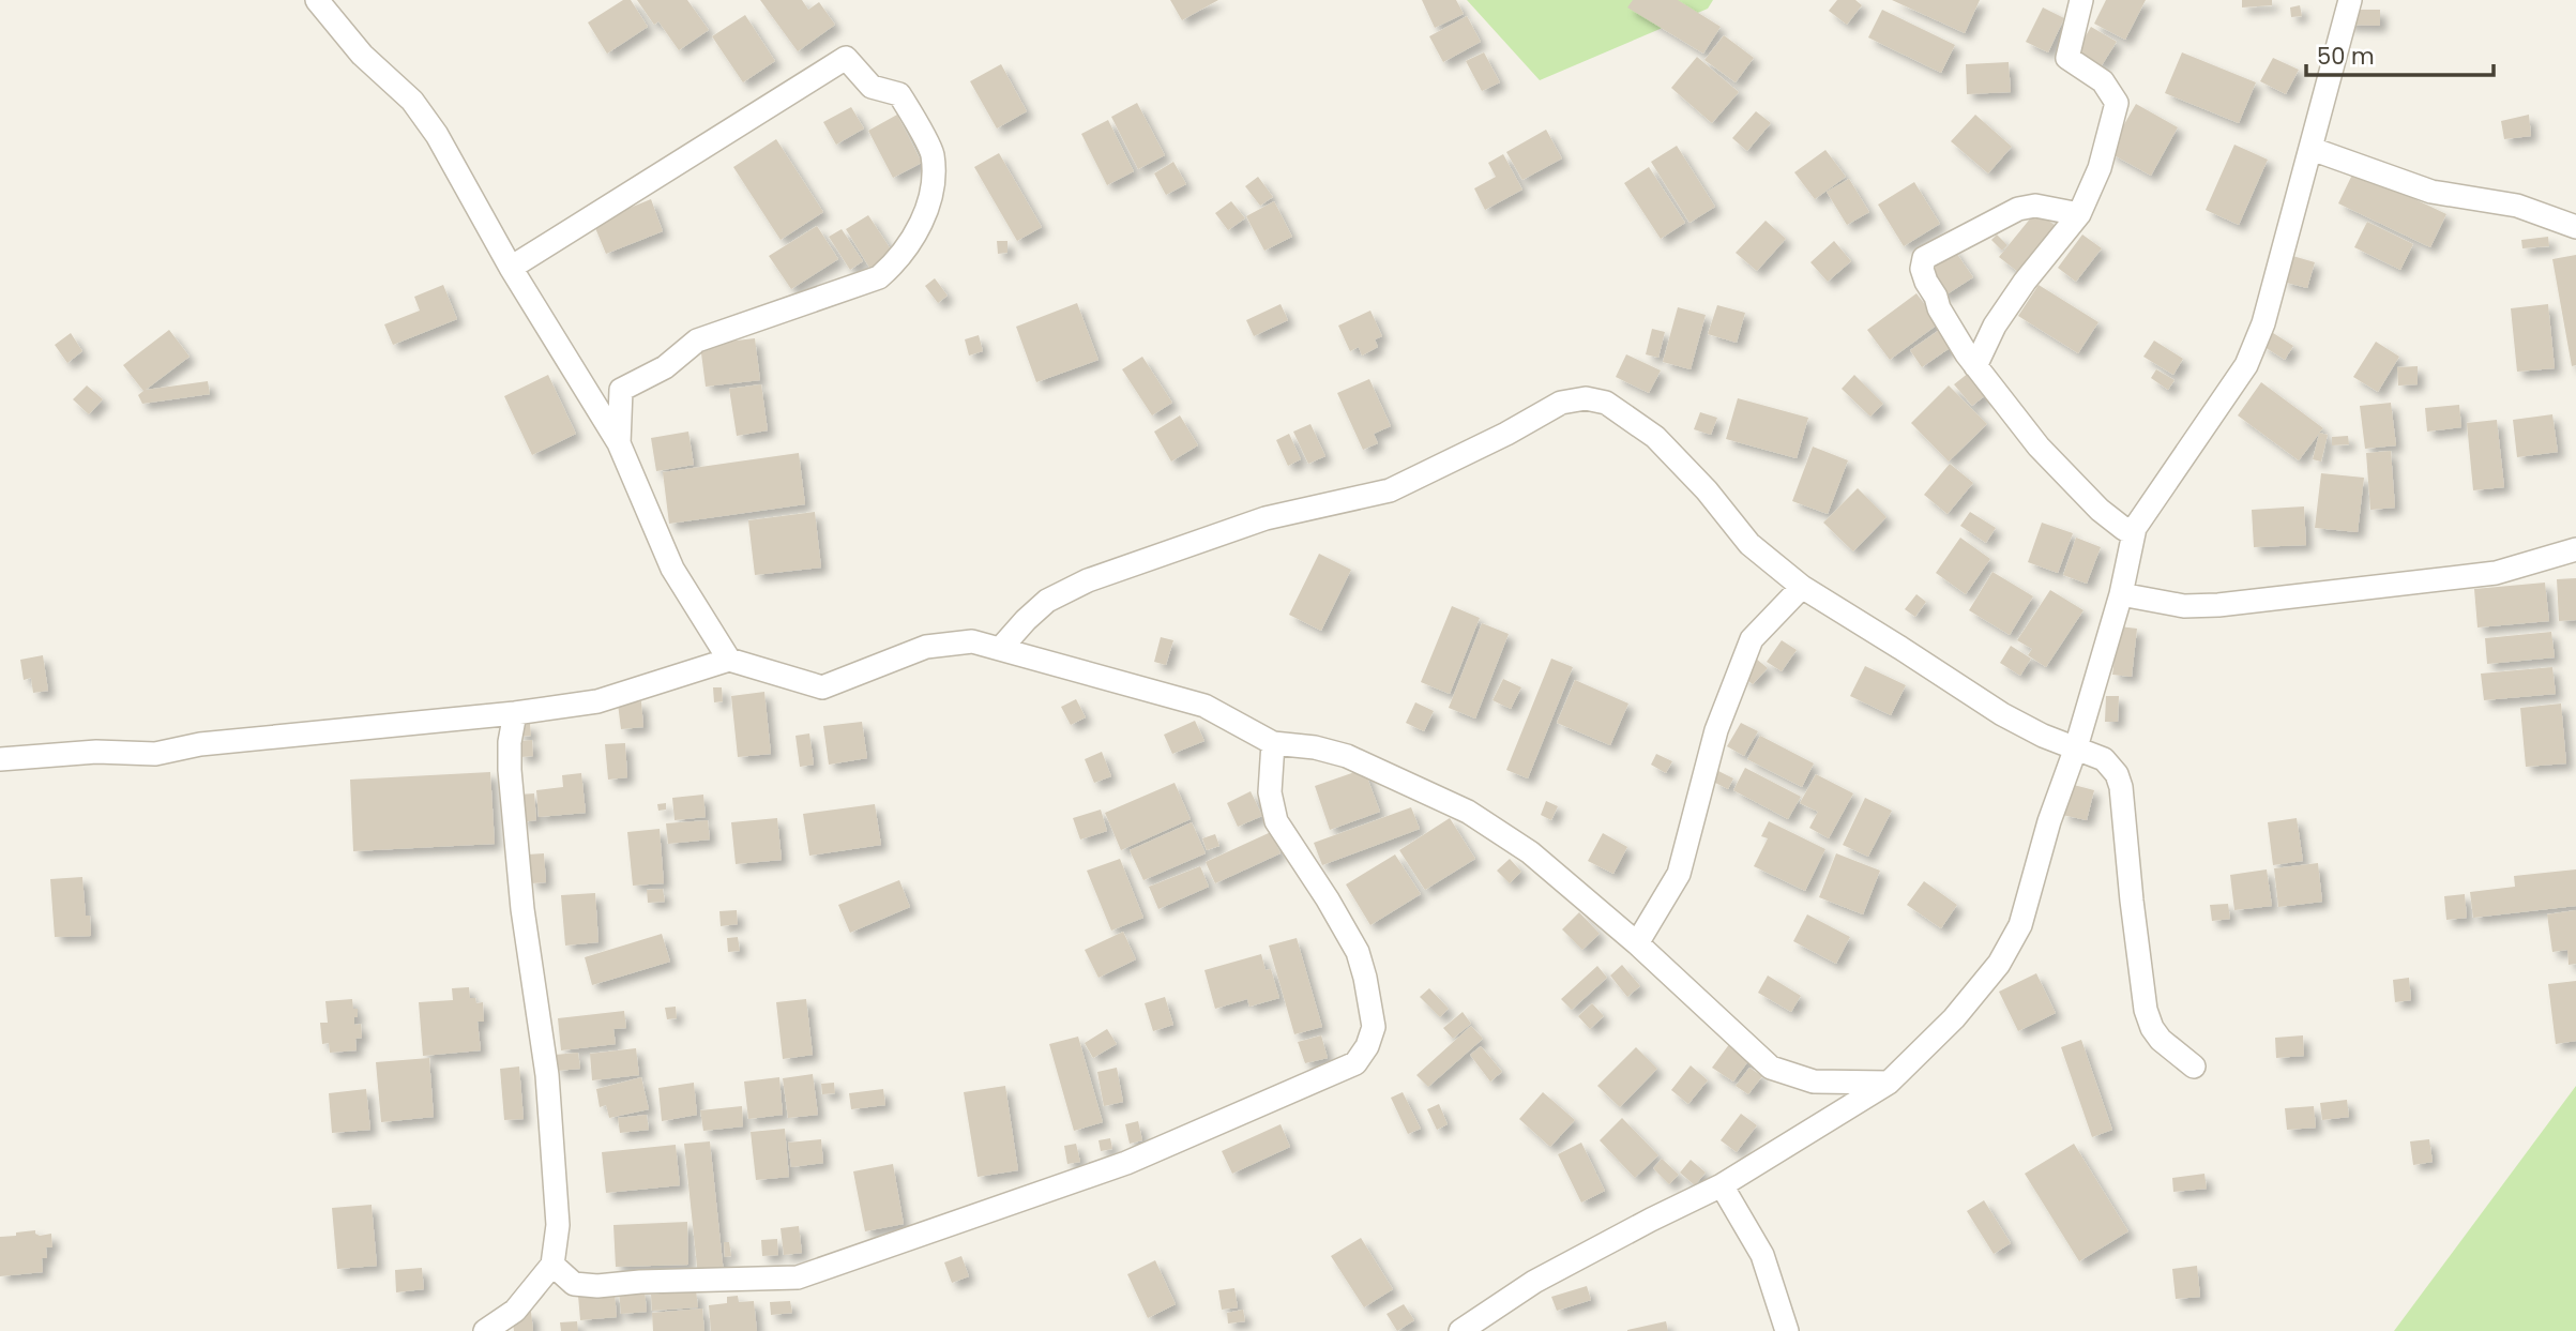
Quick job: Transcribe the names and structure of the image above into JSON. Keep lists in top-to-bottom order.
{
  "scale_bar": "50 m"
}
